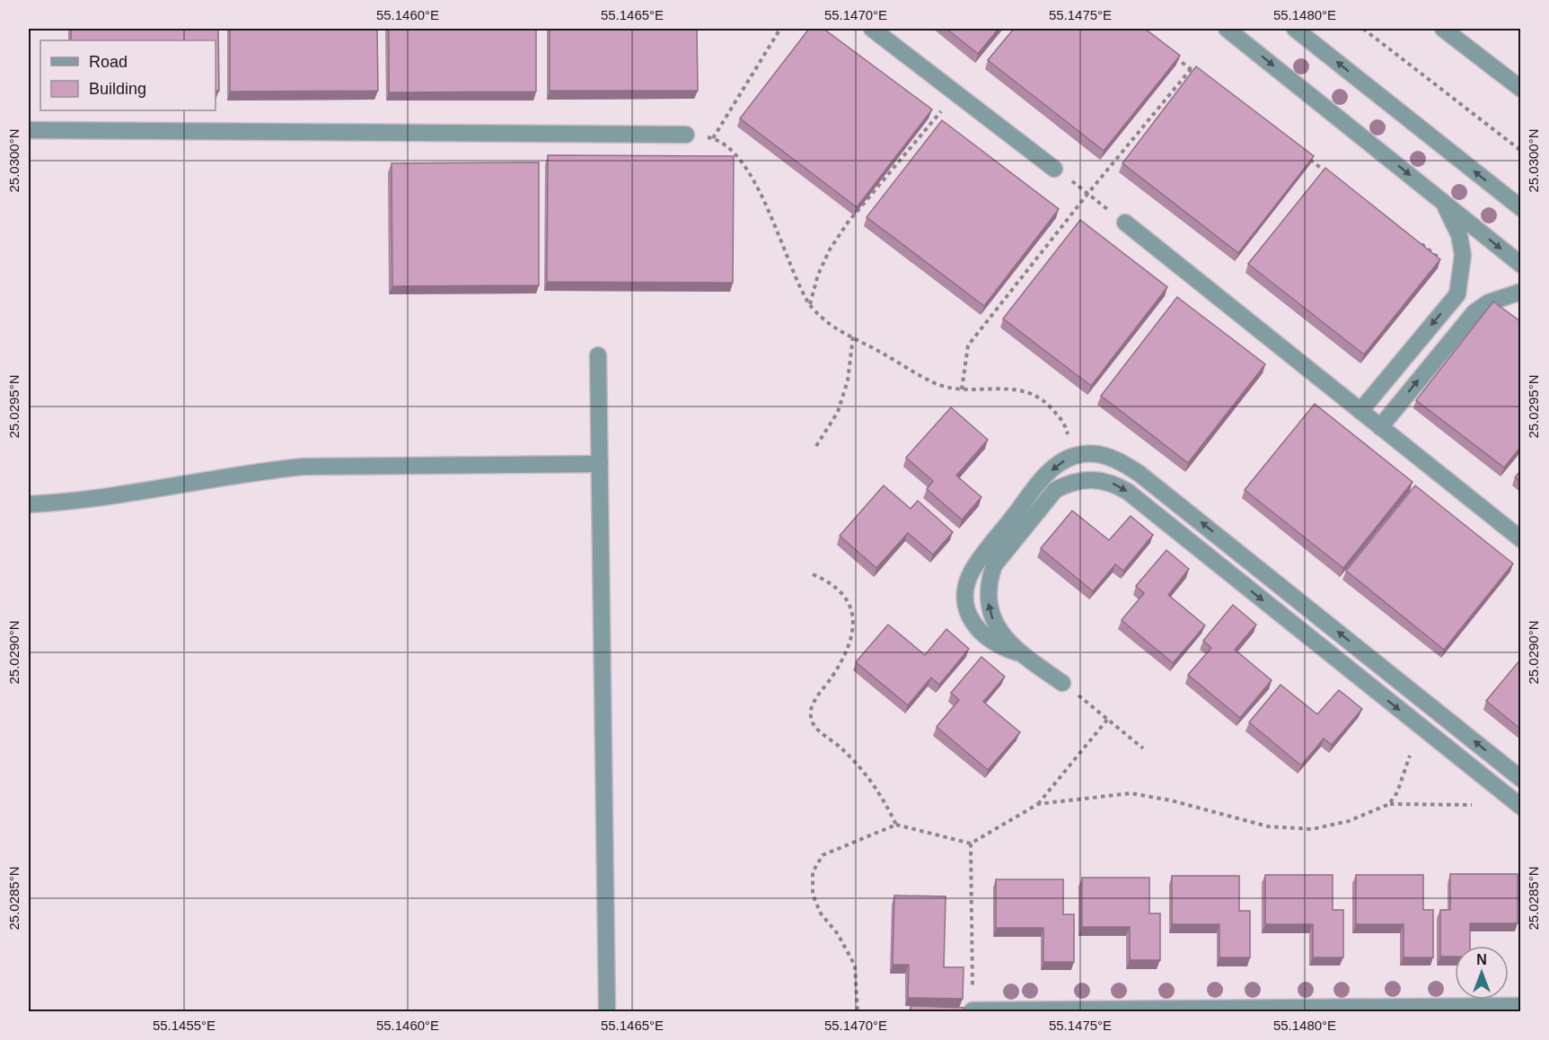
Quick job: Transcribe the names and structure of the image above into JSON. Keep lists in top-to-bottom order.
{
  "legend": ["Road", "Building"],
  "north": "top",
  "coordinates": [
    "55.1460°E",
    "55.1465°E",
    "55.1470°E",
    "55.1475°E",
    "55.1480°E",
    "25.0300°N",
    "25.0295°N",
    "25.0290°N",
    "25.0285°N",
    "55.1455°E"
  ]
}
